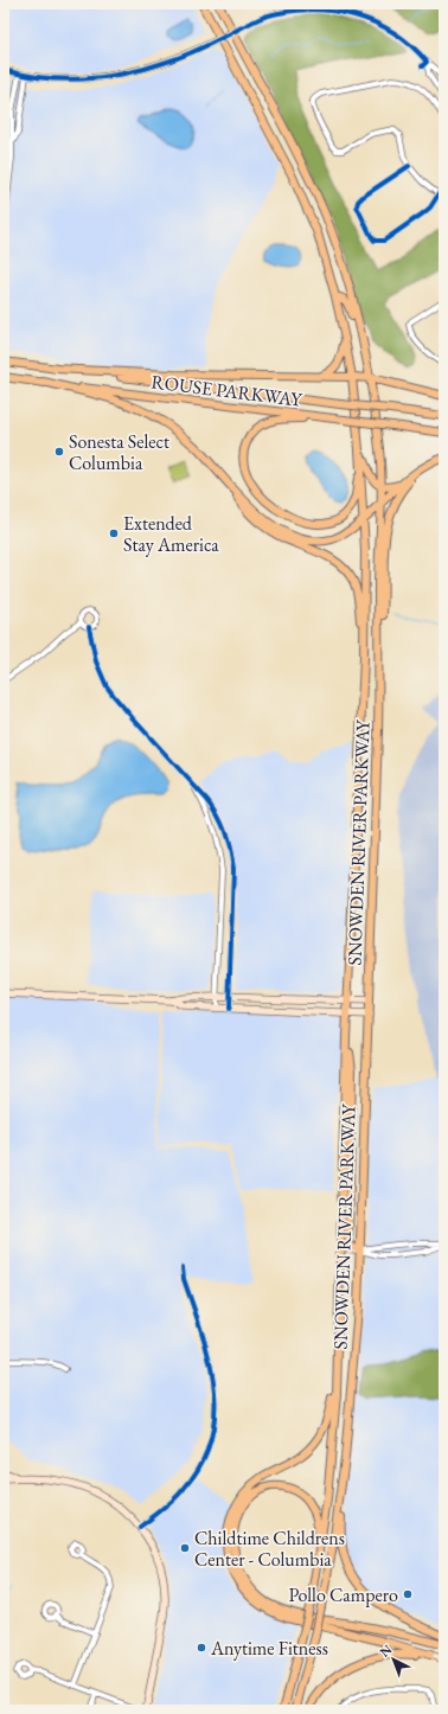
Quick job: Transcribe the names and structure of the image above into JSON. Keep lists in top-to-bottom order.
{
  "streets": {
    "main road": ["ROUSE PARKWAY", "SNOWDEN RIVER PARKWAY"]
  },
  "places": [
    "Sonesta Select Columbia",
    "Extended Stay America",
    "Childtime Childrens Center - Columbia",
    "Pollo Campero",
    "Anytime Fitness"
  ],
  "north": "top left"
}
